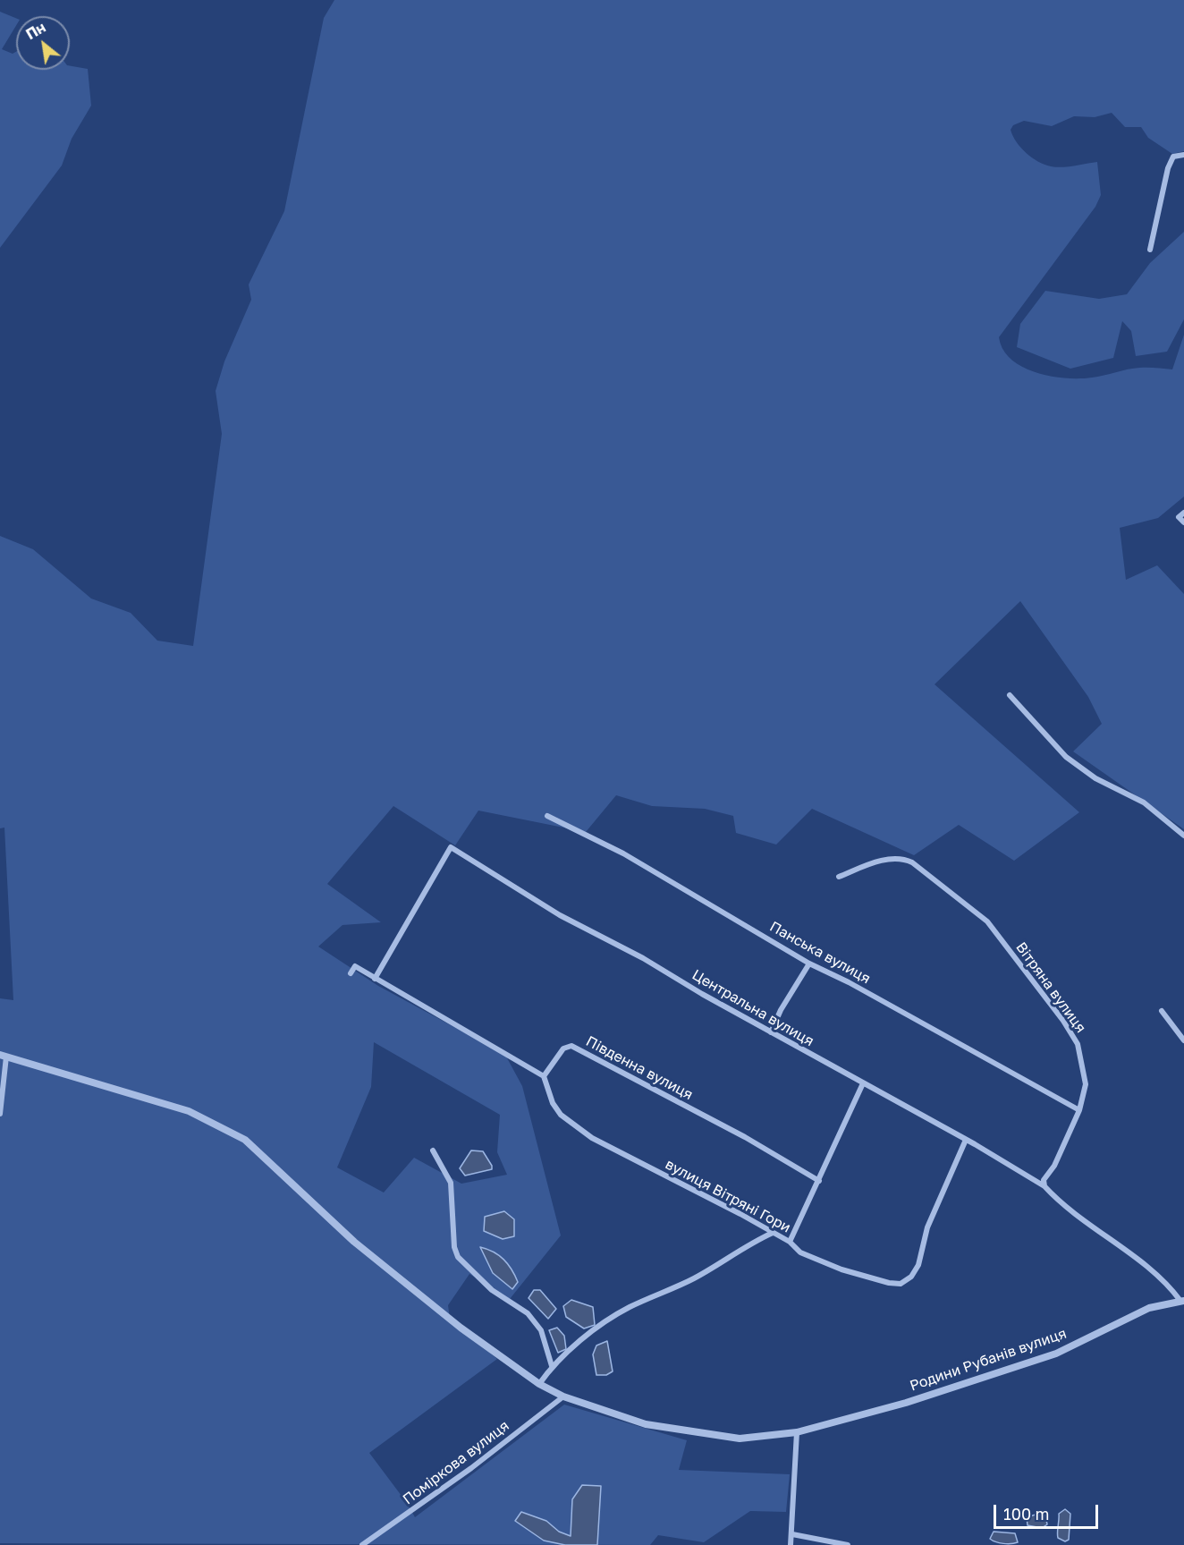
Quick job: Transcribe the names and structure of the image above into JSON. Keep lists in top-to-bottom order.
{
  "streets": {
    "street": [
      "Панська вулиця",
      "Вітряна вулиця",
      "Центральна вулиця",
      "Південна вулиця",
      "вулиця Вітряні Гори",
      "Родини Рубанів вулиця",
      "Поміркова вулиця"
    ]
  },
  "crossings": [
    ["Панська вулиця", "Вітряна вулиця"],
    ["Вітряна вулиця", "Центральна вулиця"],
    ["Центральна вулиця", "вулиця Вітряні Гори"],
    ["Південна вулиця", "вулиця Вітряні Гори"],
    ["Родини Рубанів вулиця", "Поміркова вулиця"]
  ],
  "scale_bar": "100 m",
  "north": "top left"
}
